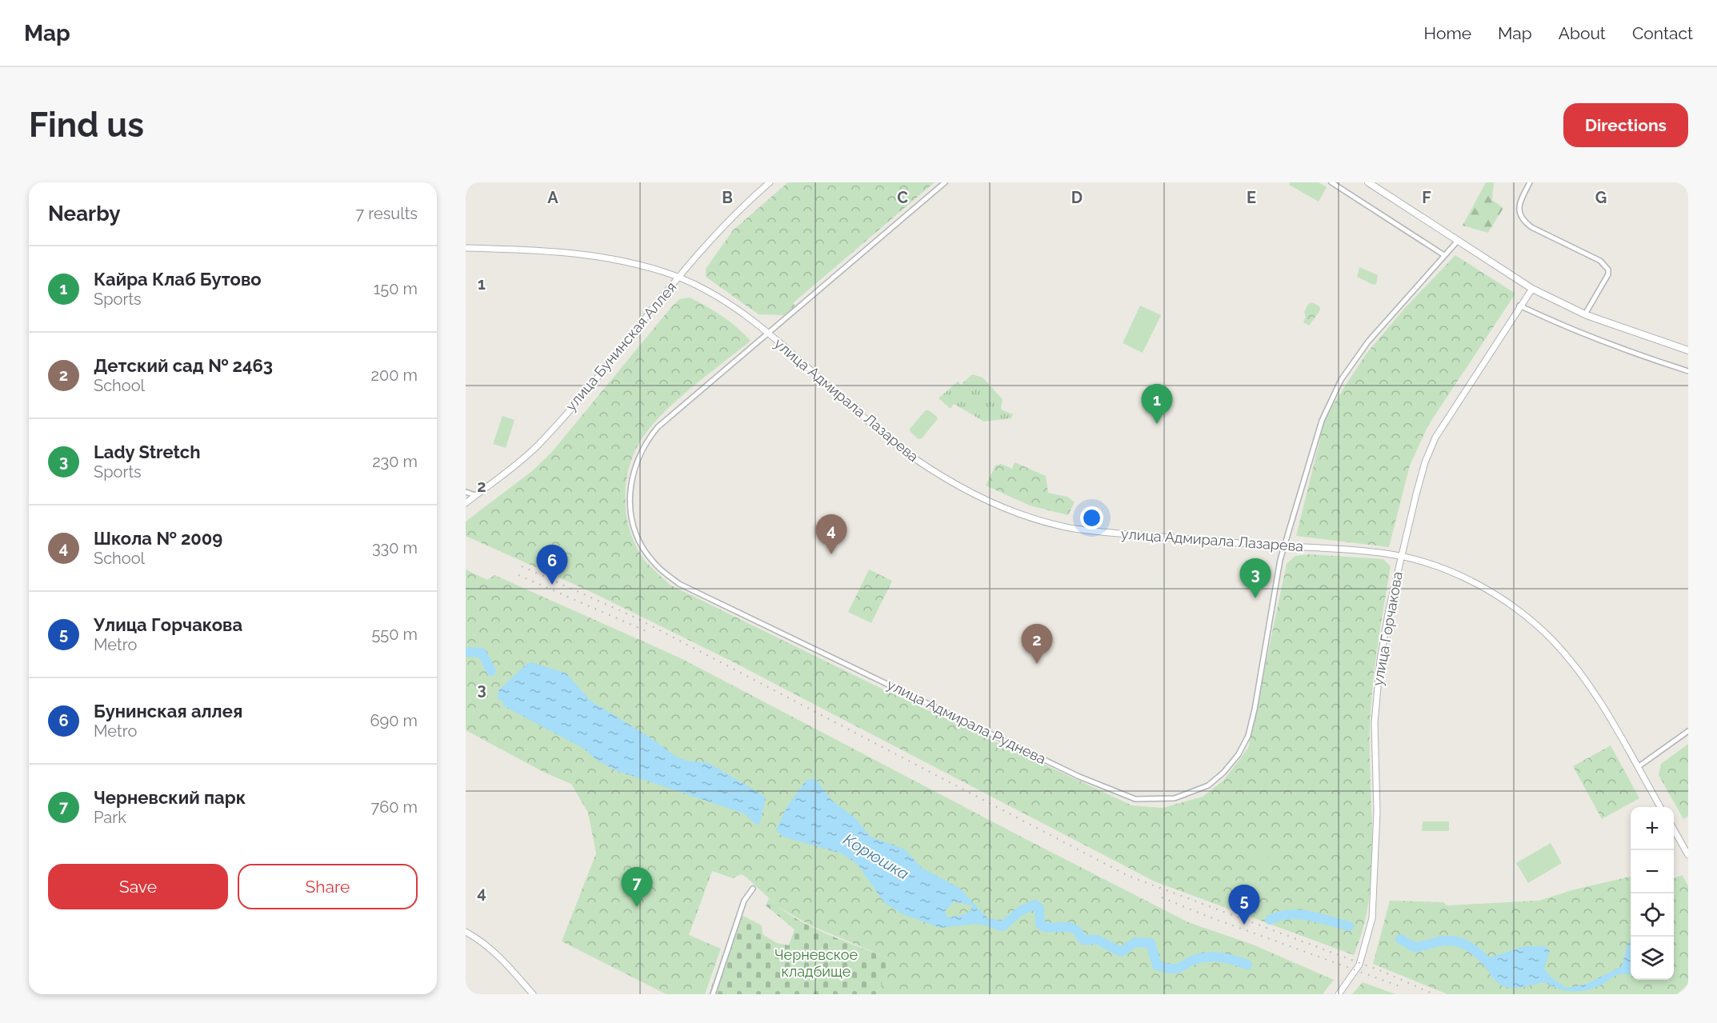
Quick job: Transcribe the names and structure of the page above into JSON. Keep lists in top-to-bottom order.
{
  "streets": {
    "street": [
      "улица Бунинская Аллея",
      "улица Адмирала Лазарева",
      "улица Горчакова",
      "улица Адмирала Руднева"
    ]
  },
  "crossings": [
    ["улица Бунинская Аллея", "улица Адмирала Лазарева"],
    ["улица Адмирала Лазарева", "улица Горчакова"],
    ["улица Адмирала Лазарева", "улица Адмирала Руднева"]
  ],
  "water": ["Корюшка"],
  "parks": ["Черневское кладбище"],
  "page": {
    "header": "Map",
    "nav": [
      "Home",
      "Map",
      "About",
      "Contact"
    ],
    "buttons": [
      "Directions",
      ["Save", "Share"]
    ],
    "title": "Find us",
    "heading": ["Nearby", "7 results"],
    "list": [
      {
        "mark": "1",
        "name": "Кайра Клаб Бутово",
        "note": "Sports",
        "value": "150 m"
      },
      {
        "mark": "2",
        "name": "Детский сад № 2463",
        "note": "School",
        "value": "200 m"
      },
      {
        "mark": "3",
        "name": "Lady Stretch",
        "note": "Sports",
        "value": "230 m"
      },
      {
        "mark": "4",
        "name": "Школа № 2009",
        "note": "School",
        "value": "330 m"
      },
      {
        "mark": "5",
        "name": "Улица Горчакова",
        "note": "Metro",
        "value": "550 m"
      },
      {
        "mark": "6",
        "name": "Бунинская аллея",
        "note": "Metro",
        "value": "690 m"
      },
      {
        "mark": "7",
        "name": "Черневский парк",
        "note": "Park",
        "value": "760 m"
      }
    ],
    "pins": [
      "1",
      "4",
      "6",
      "3",
      "2",
      "7",
      "5"
    ],
    "map_buttons": ["+", "−"]
  },
  "grid": {
    "columns": [
      "A",
      "B",
      "C",
      "D",
      "E",
      "F",
      "G"
    ],
    "rows": [
      "1",
      "2",
      "3",
      "4"
    ]
  }
}
